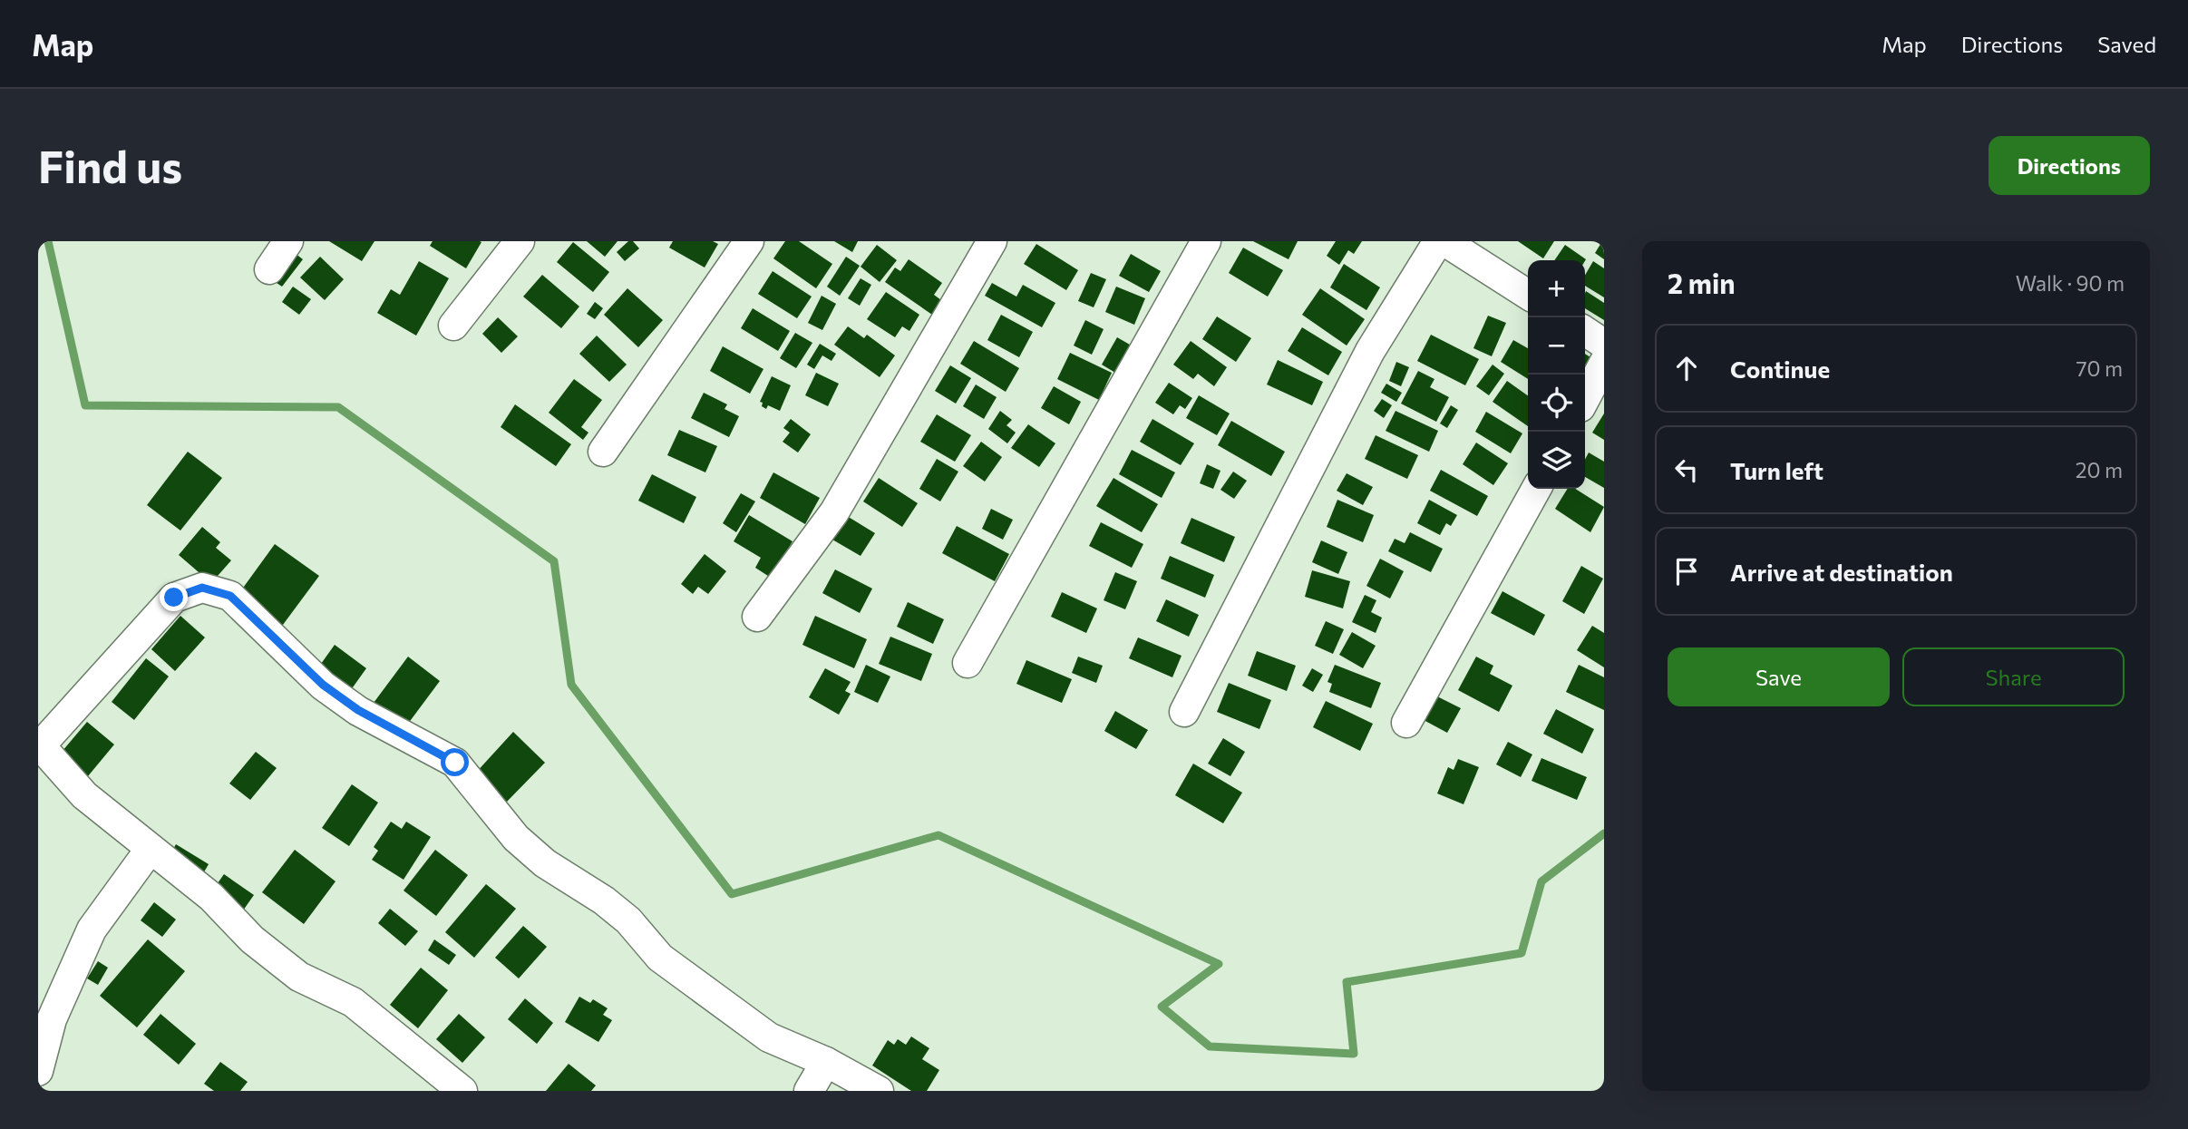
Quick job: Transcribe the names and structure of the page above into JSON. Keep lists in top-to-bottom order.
{
  "page": {
    "header": "Map",
    "nav": ["Map", "Directions", "Saved"],
    "buttons": [
      "Directions",
      ["Save", "Share"]
    ],
    "title": "Find us",
    "heading": ["2 min", "Walk · 90 m"],
    "map_buttons": ["+", "−"],
    "list": [
      ["Continue", "70 m"],
      ["Turn left", "20 m"],
      "Arrive at destination"
    ]
  }
}
